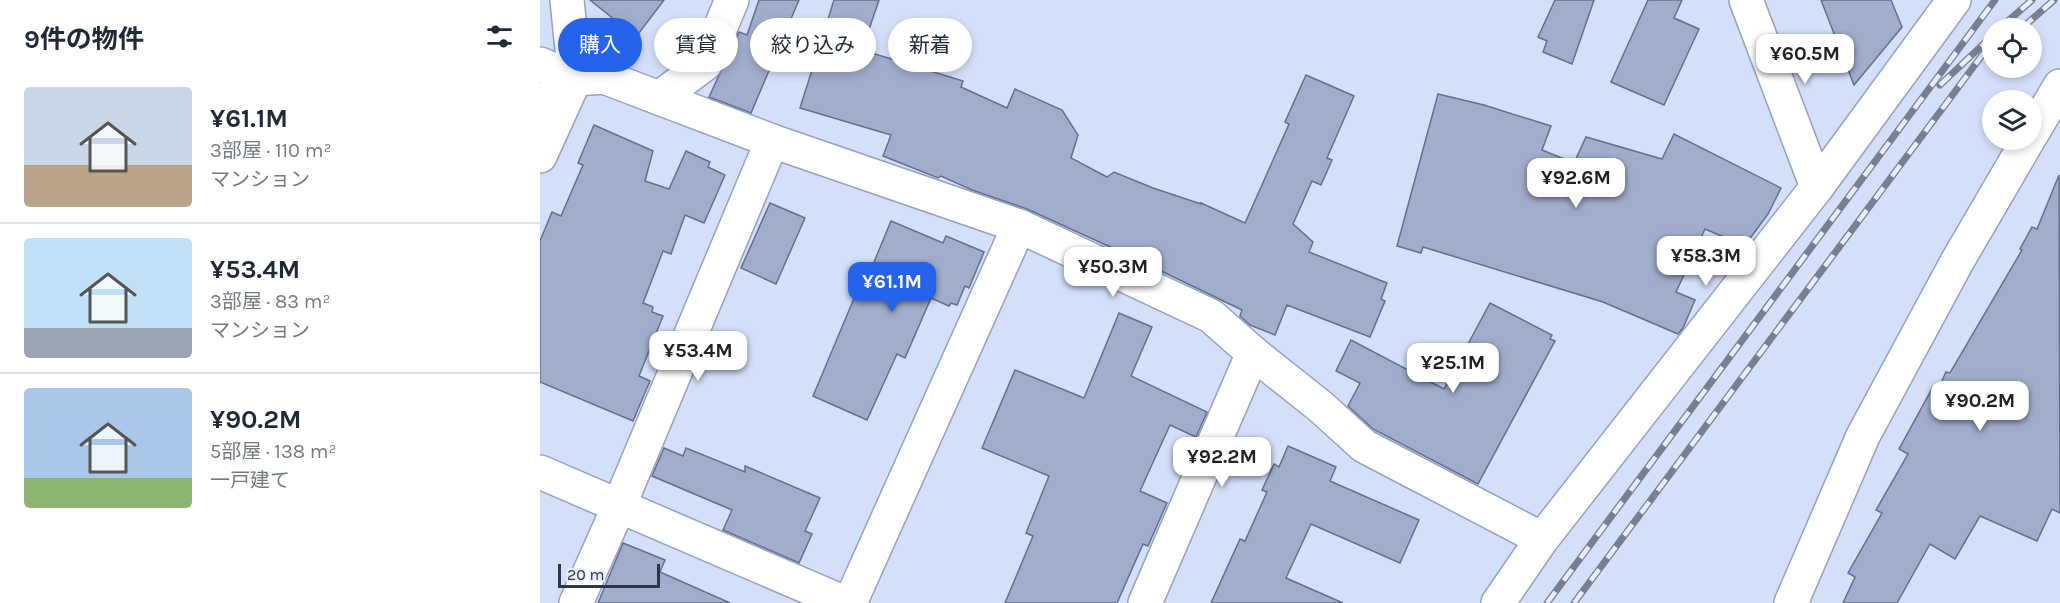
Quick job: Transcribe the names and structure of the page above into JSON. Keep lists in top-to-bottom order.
{
  "scale_bar": "20 m",
  "page": {
    "heading": "9件の物件",
    "chip": [
      "購入",
      "賃貸",
      "絞り込み",
      "新着"
    ],
    "price": [
      "¥60.5M",
      "¥92.6M",
      "¥58.3M",
      "¥50.3M",
      "¥61.1M",
      "¥53.4M",
      "¥25.1M",
      "¥90.2M",
      "¥92.2M"
    ],
    "list": [
      {
        "name": "¥61.1M",
        "note": "3部屋 · 110 m² · マンション"
      },
      {
        "name": "¥53.4M",
        "note": "3部屋 · 83 m² · マンション"
      },
      {
        "name": "¥90.2M",
        "note": "5部屋 · 138 m² · 一戸建て"
      }
    ],
    "scale": "20 m"
  }
}
